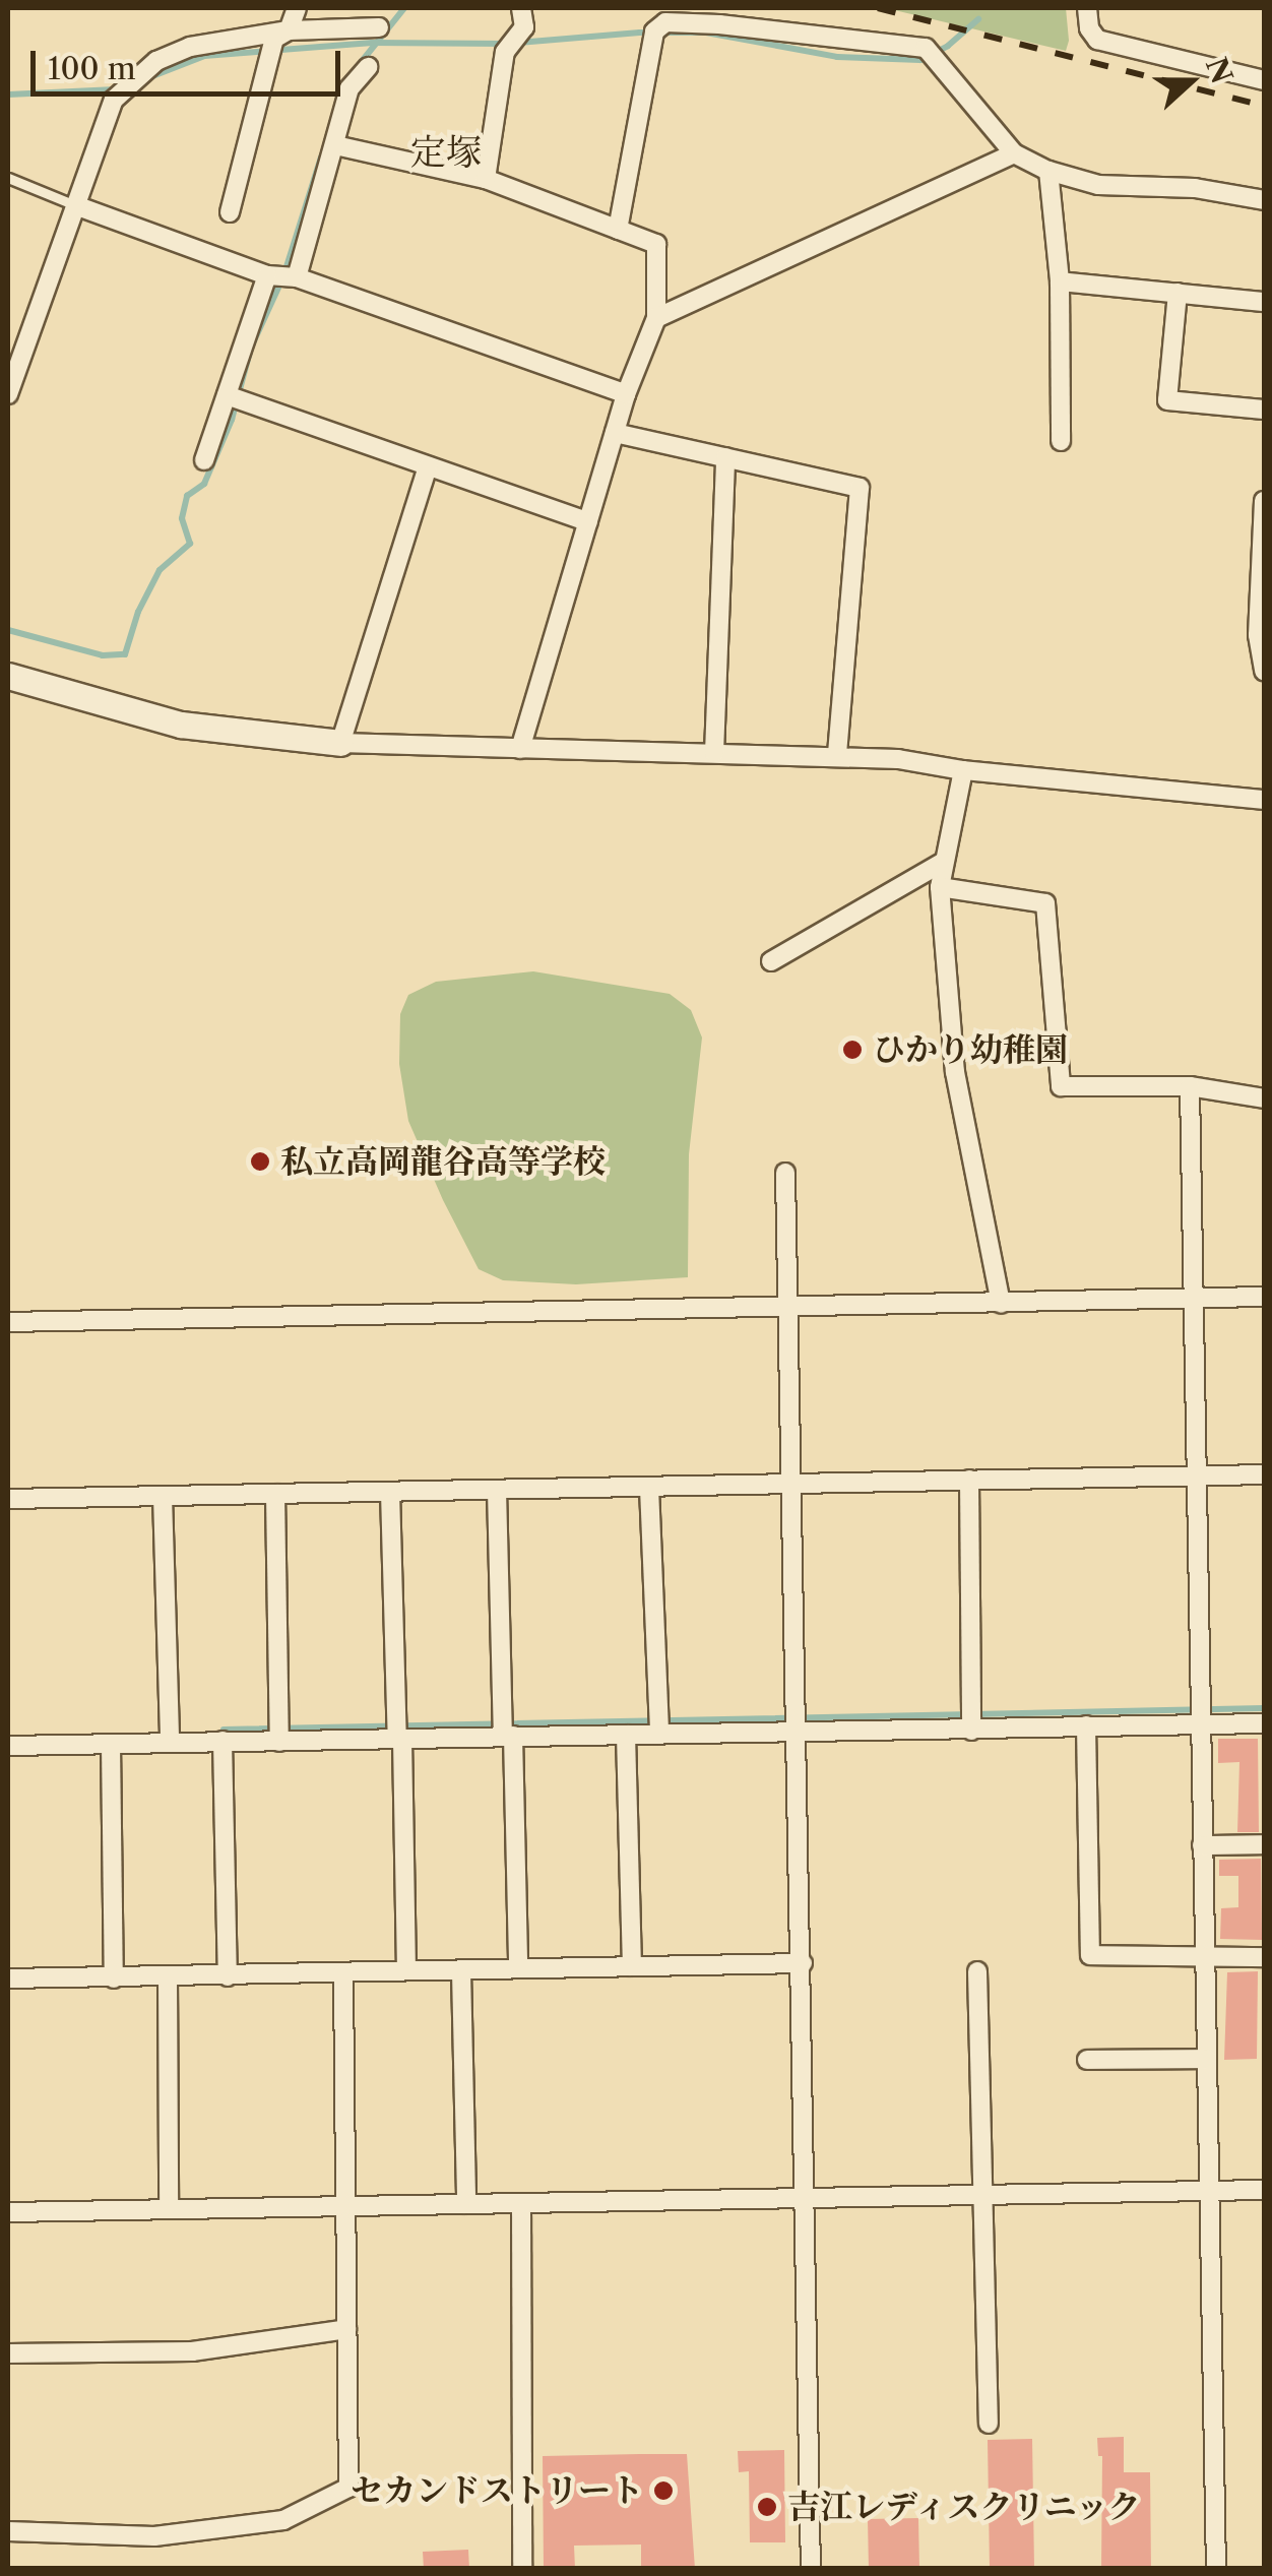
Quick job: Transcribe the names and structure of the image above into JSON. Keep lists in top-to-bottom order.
{
  "districts": ["定塚"],
  "places": [
    "ひかり幼稚園",
    "私立高岡龍谷高等学校",
    "セカンドストリート",
    "吉江レディスクリニック"
  ],
  "scale_bar": "100 m",
  "north": "right"
}
